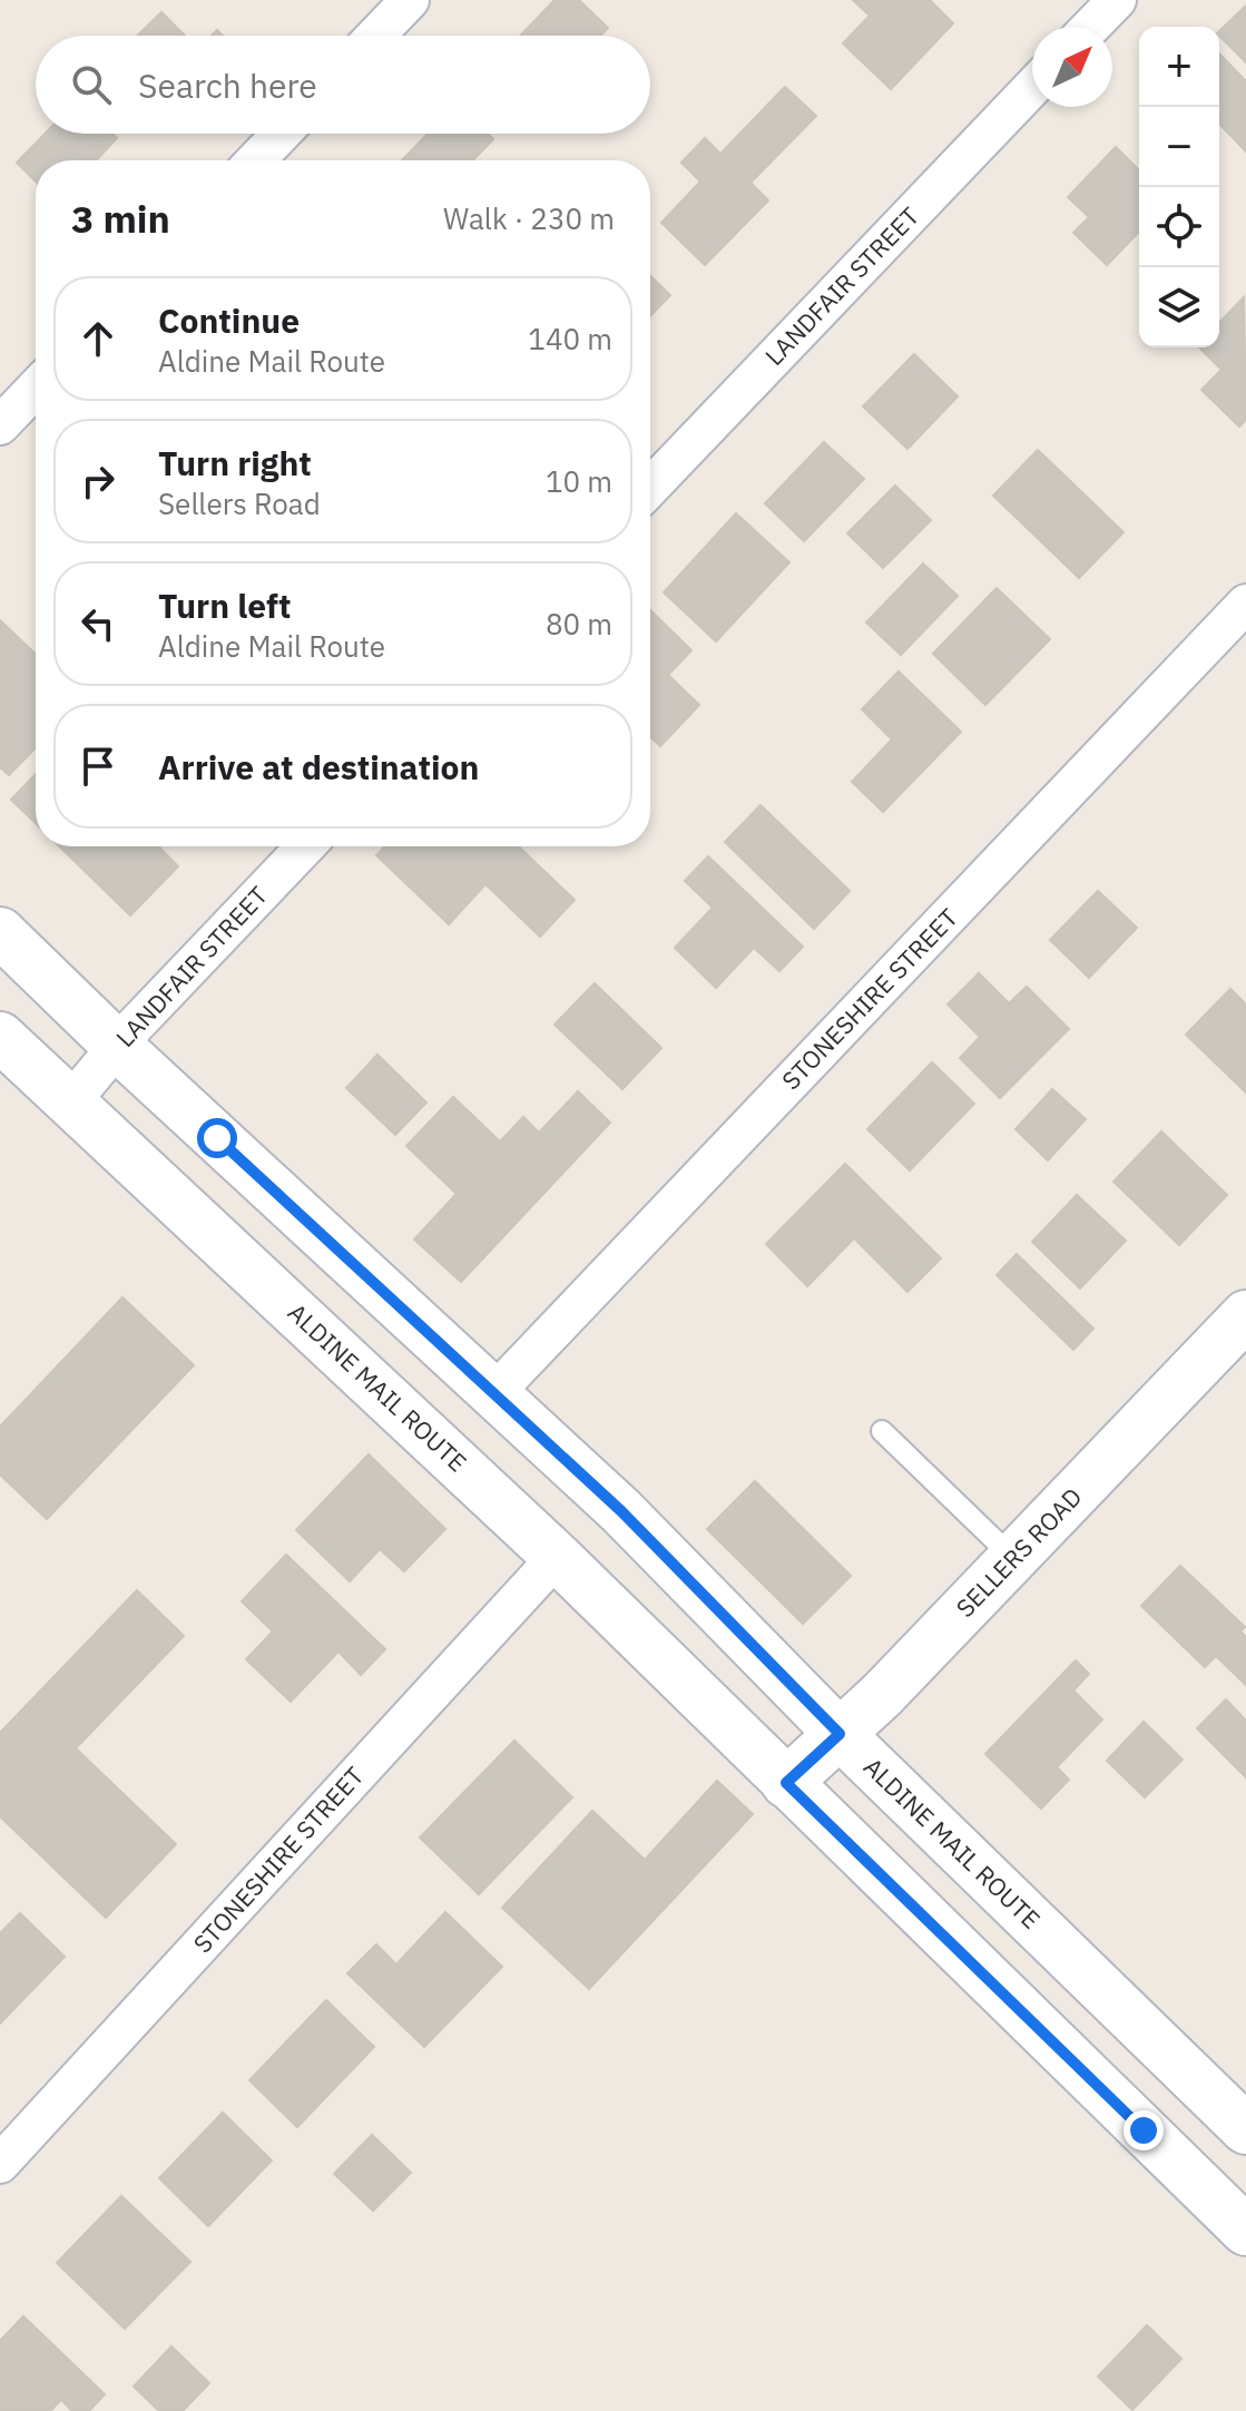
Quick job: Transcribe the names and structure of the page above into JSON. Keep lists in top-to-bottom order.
{
  "streets": {
    "main road": ["ALDINE MAIL ROUTE", "SELLERS ROAD"],
    "street": ["LANDFAIR STREET", "STONESHIRE STREET"]
  },
  "crossings": [
    ["LANDFAIR STREET", "ALDINE MAIL ROUTE"],
    ["STONESHIRE STREET", "ALDINE MAIL ROUTE"],
    ["ALDINE MAIL ROUTE", "SELLERS ROAD"]
  ],
  "north": "top right",
  "page": {
    "map_buttons": ["+", "−"],
    "search": "Search here",
    "heading": ["3 min", "Walk · 230 m"],
    "list": [
      ["Continue", "Aldine Mail Route", "140 m"],
      ["Turn right", "Sellers Road", "10 m"],
      ["Turn left", "Aldine Mail Route", "80 m"],
      "Arrive at destination"
    ]
  }
}
